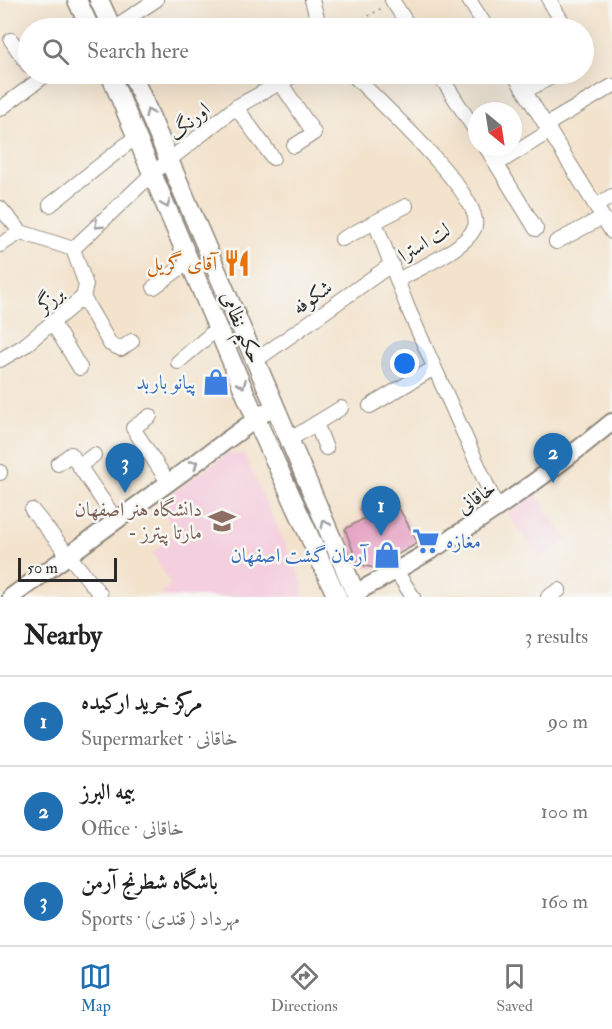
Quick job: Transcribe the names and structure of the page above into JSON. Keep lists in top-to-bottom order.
{
  "streets": {
    "main road": ["حکیم نظامی"],
    "street": [
      "اورنگ",
      "لت استرا",
      "شکوفه",
      "برزگر",
      "خاقانی"
    ]
  },
  "crossings": [
    ["اورنگ", "برزگر"],
    ["اورنگ", "حکیم نظامی"],
    ["لت استرا", "خاقانی"],
    ["شکوفه", "حکیم نظامی"],
    ["حکیم نظامی", "خاقانی"]
  ],
  "places": {
    "restaurant": ["آقای گریل"],
    "shop": ["پیانو باربد", "آرمان گشت اصفهان"],
    "school or university": ["دانشگاه هنر اصفهان - مارتا پیترز"],
    "supermarket": ["مغازه"]
  },
  "scale_bar": "50 m",
  "north": "bottom right",
  "page": {
    "search": "Search here",
    "pins": ["2", "3", "1"],
    "scale": "50 m",
    "heading": ["Nearby", "3 results"],
    "list": [
      {
        "mark": "1",
        "name": "مرکز خرید ارکیده",
        "note": "Supermarket · خاقانی",
        "value": "90 m"
      },
      {
        "mark": "2",
        "name": "بیمه البرز",
        "note": "Office · خاقانی",
        "value": "100 m"
      },
      {
        "mark": "3",
        "name": "باشگاه شطرنج آرمن",
        "note": "Sports · مهرداد ( قندی)",
        "value": "160 m"
      }
    ],
    "nav": ["Map", "Directions", "Saved"]
  }
}
